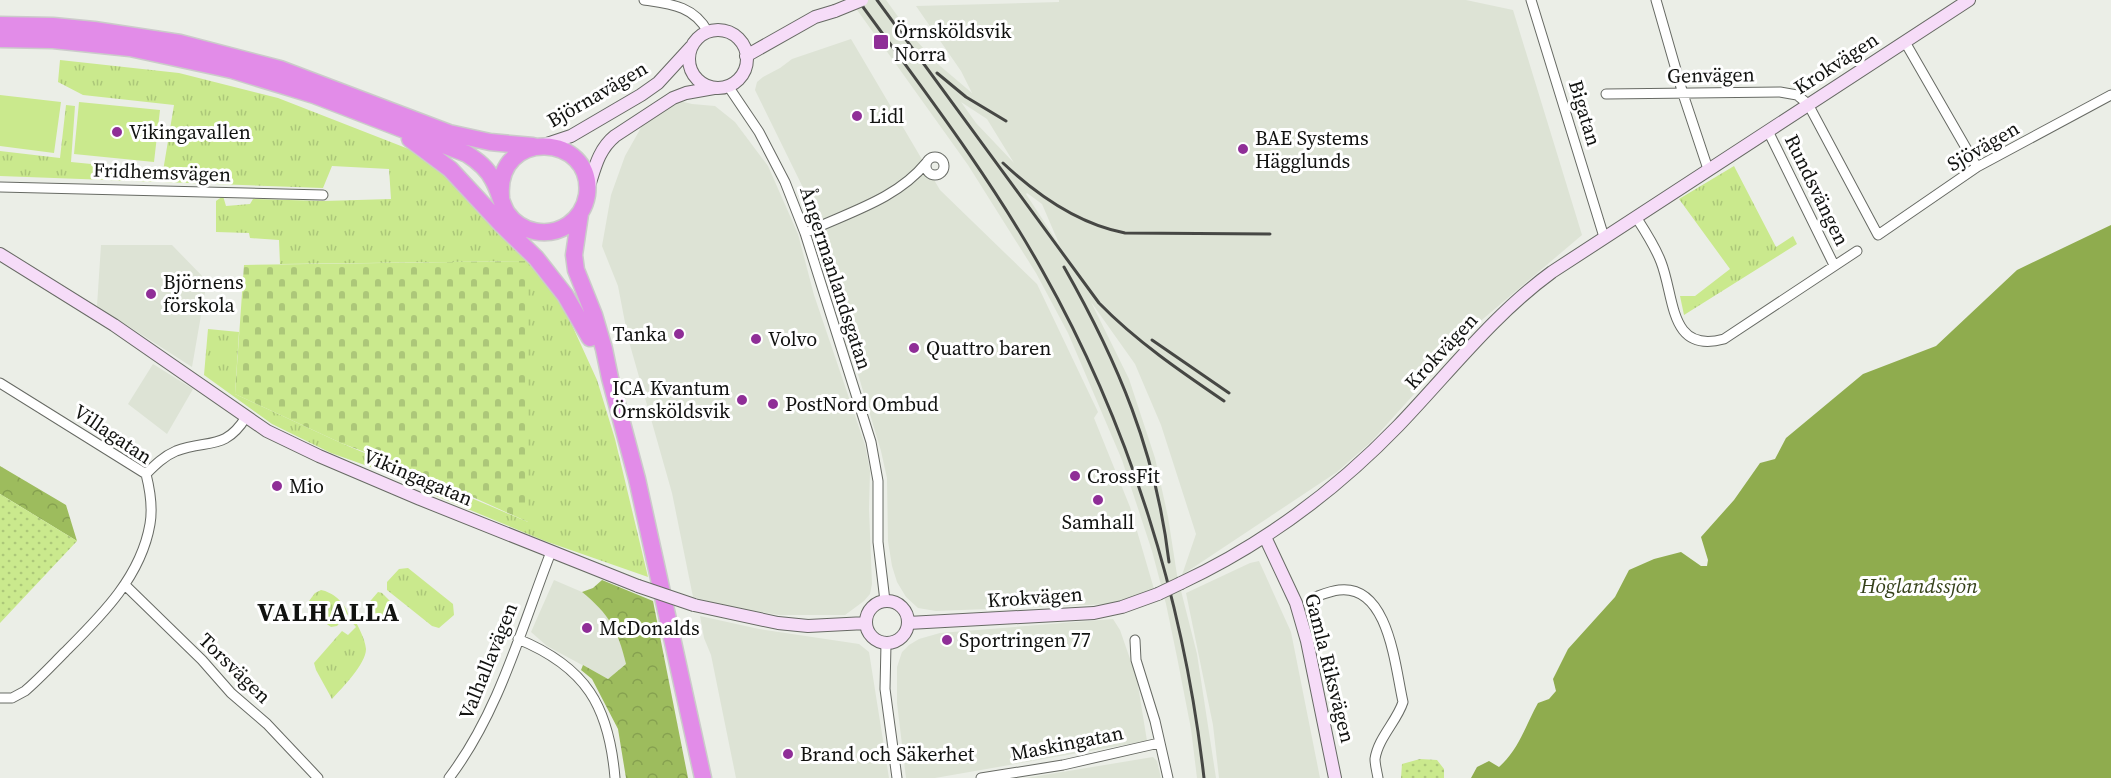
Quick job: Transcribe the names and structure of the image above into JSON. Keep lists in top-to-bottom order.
{
  "streets": {
    "street": [
      "Krokvägen",
      "Genvägen",
      "Björnavägen",
      "Bigatan",
      "Sjövägen",
      "Fridhemsvägen",
      "Rundsvängen",
      "Ångermanlandsgatan",
      "Villagatan",
      "Vikingagatan",
      "Valhallavägen",
      "Torsvägen",
      "Gamla Riksvägen",
      "Maskingatan"
    ]
  },
  "crossings": [
    ["Krokvägen", "Genvägen"],
    ["Krokvägen", "Bigatan"],
    ["Krokvägen", "Sjövägen"],
    ["Krokvägen", "Rundsvängen"],
    ["Krokvägen", "Ångermanlandsgatan"],
    ["Krokvägen", "Vikingagatan"],
    ["Krokvägen", "Gamla Riksvägen"],
    ["Genvägen", "Sjövägen"],
    ["Björnavägen", "Ångermanlandsgatan"],
    ["Ångermanlandsgatan", "Vikingagatan"],
    ["Villagatan", "Torsvägen"],
    ["Vikingagatan", "Valhallavägen"]
  ],
  "districts": ["VALHALLA"],
  "water": ["Höglandssjön"],
  "places": {
    "transit": ["Örnsköldsvik Norra"],
    "other": [
      "Lidl",
      "Vikingavallen",
      "BAE Systems Hägglunds",
      "Björnens förskola",
      "Tanka",
      "Volvo",
      "Quattro baren",
      "ICA Kvantum Örnsköldsvik",
      "PostNord Ombud",
      "CrossFit",
      "Mio",
      "Samhall",
      "McDonalds",
      "Sportringen 77",
      "Brand och Säkerhet"
    ]
  }
}
